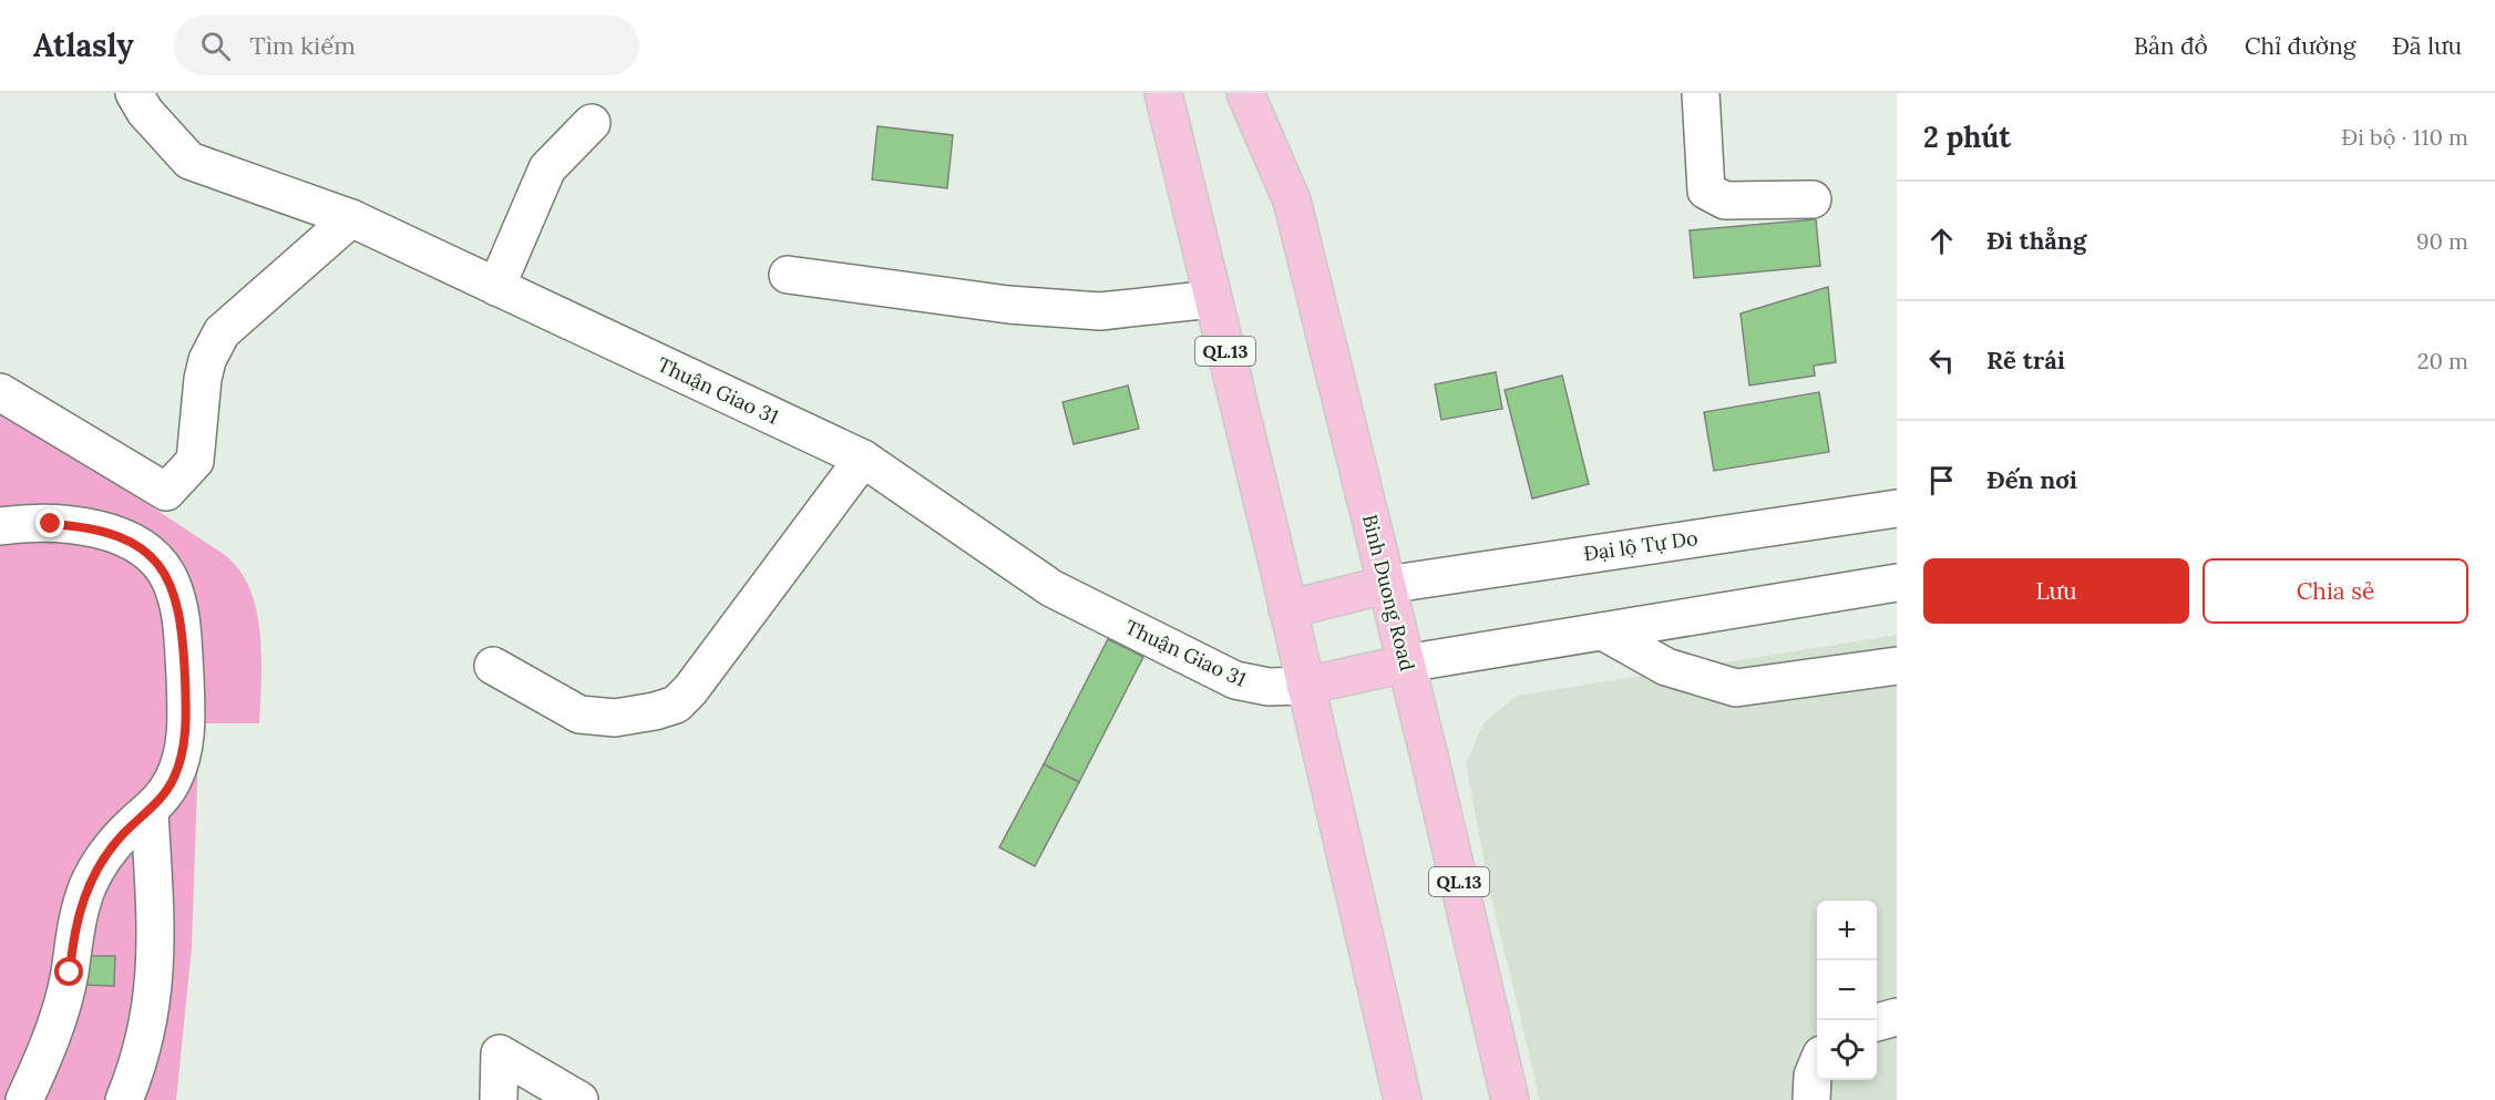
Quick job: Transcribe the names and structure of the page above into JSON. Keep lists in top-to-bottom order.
{
  "streets": {
    "highway": ["QL.13", "Binh Duong Road"],
    "street": ["Thuận Giao 31", "Đại lộ Tự Do"]
  },
  "crossings": [
    ["QL.13", "Thuận Giao 31"],
    ["Đại lộ Tự Do", "Binh Duong Road"]
  ],
  "page": {
    "header": "Atlasly",
    "search": "Tìm kiếm",
    "nav": ["Bản đồ", "Chỉ đường", "Đã lưu"],
    "heading": ["2 phút", "Đi bộ · 110 m"],
    "list": [
      ["Đi thẳng", "90 m"],
      ["Rẽ trái", "20 m"],
      "Đến nơi"
    ],
    "buttons": ["Lưu", "Chia sẻ"],
    "map_buttons": ["+", "−"]
  }
}
